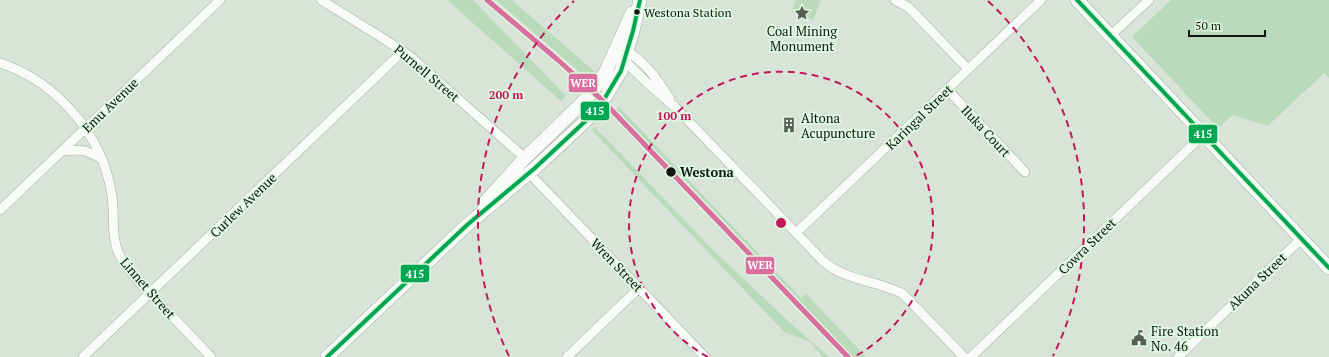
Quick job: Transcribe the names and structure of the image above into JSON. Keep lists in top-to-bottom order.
{
  "streets": {
    "street": [
      "Purnell Street",
      "Emu Avenue",
      "Karingal Street",
      "Iluka Court",
      "Curlew Avenue",
      "Cowra Street",
      "Wren Street",
      "Akuna Street",
      "Linnet Street"
    ]
  },
  "crossings": [
    ["Purnell Street", "Curlew Avenue"],
    ["Emu Avenue", "Linnet Street"],
    ["Karingal Street", "Iluka Court"],
    ["Curlew Avenue", "Linnet Street"]
  ],
  "places": {
    "other": ["Westona Station", "Westona"],
    "place": ["Coal Mining Monument"],
    "building": ["Altona Acupuncture"],
    "public building": ["Fire Station No. 46"]
  },
  "lines": ["transit line WER", "transit line 415"],
  "scale_bar": "50 m",
  "rings": ["200 m", "100 m"]
}
